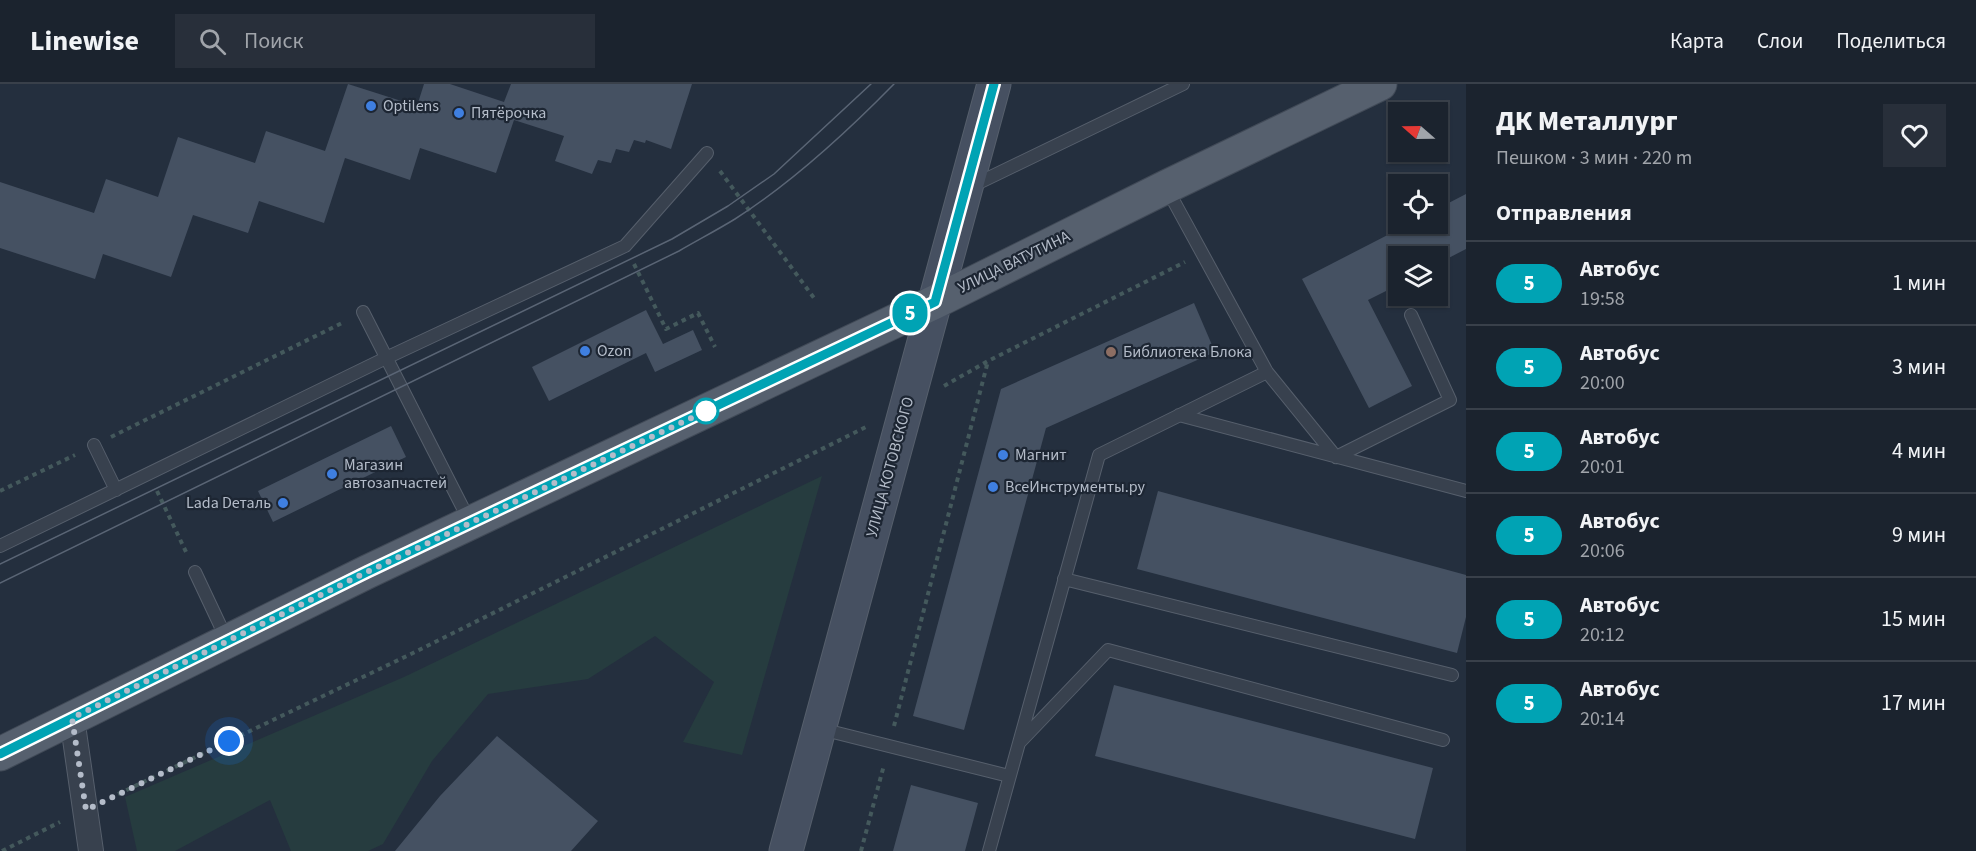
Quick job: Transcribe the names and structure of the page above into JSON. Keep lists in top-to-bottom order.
{
  "streets": {
    "main road": ["УЛИЦА ВАТУТИНА", "УЛИЦА КОТОВСКОГО"]
  },
  "crossings": [
    ["УЛИЦА ВАТУТИНА", "УЛИЦА КОТОВСКОГО"]
  ],
  "places": [
    "Optilens",
    "Пятёрочка",
    "Ozon",
    "Библиотека Блока",
    "Магнит",
    "Магазин автозапчастей",
    "ВсеИнструменты.ру",
    "Lada Dеталь"
  ],
  "lines": ["bus line 5"],
  "north": "left",
  "page": {
    "header": "Linewise",
    "search": "Поиск",
    "nav": ["Карта", "Слои", "Поделиться"],
    "on_map": "5",
    "heading": [
      ["ДК Металлург", "Пешком · 3 мин · 220 m"],
      "Отправления"
    ],
    "list": [
      {
        "mark": "5",
        "name": "Автобус",
        "note": "19:58",
        "value": "1 мин"
      },
      {
        "mark": "5",
        "name": "Автобус",
        "note": "20:00",
        "value": "3 мин"
      },
      {
        "mark": "5",
        "name": "Автобус",
        "note": "20:01",
        "value": "4 мин"
      },
      {
        "mark": "5",
        "name": "Автобус",
        "note": "20:06",
        "value": "9 мин"
      },
      {
        "mark": "5",
        "name": "Автобус",
        "note": "20:12",
        "value": "15 мин"
      },
      {
        "mark": "5",
        "name": "Автобус",
        "note": "20:14",
        "value": "17 мин"
      }
    ]
  }
}
